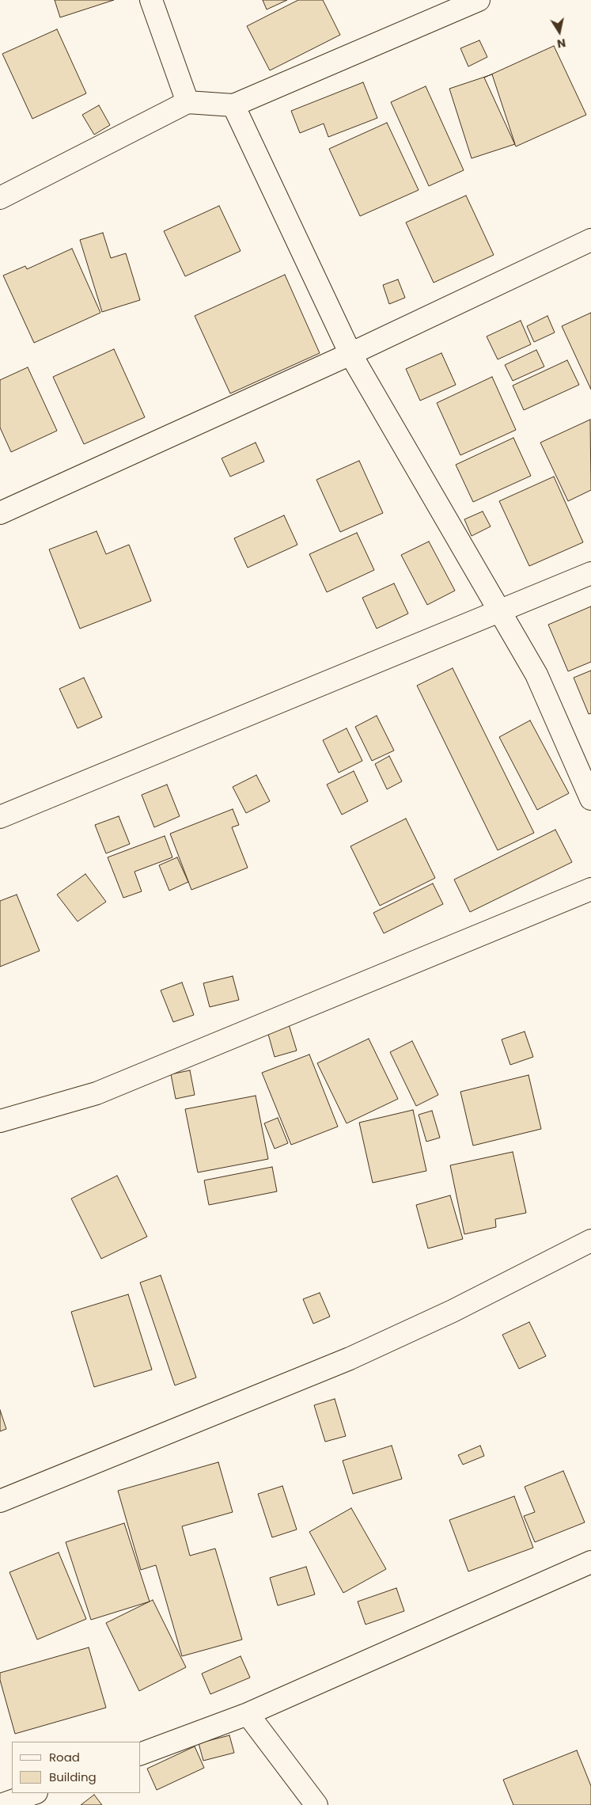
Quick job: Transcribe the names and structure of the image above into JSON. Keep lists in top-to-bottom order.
{
  "legend": ["Road", "Building"],
  "north": "bottom"
}
